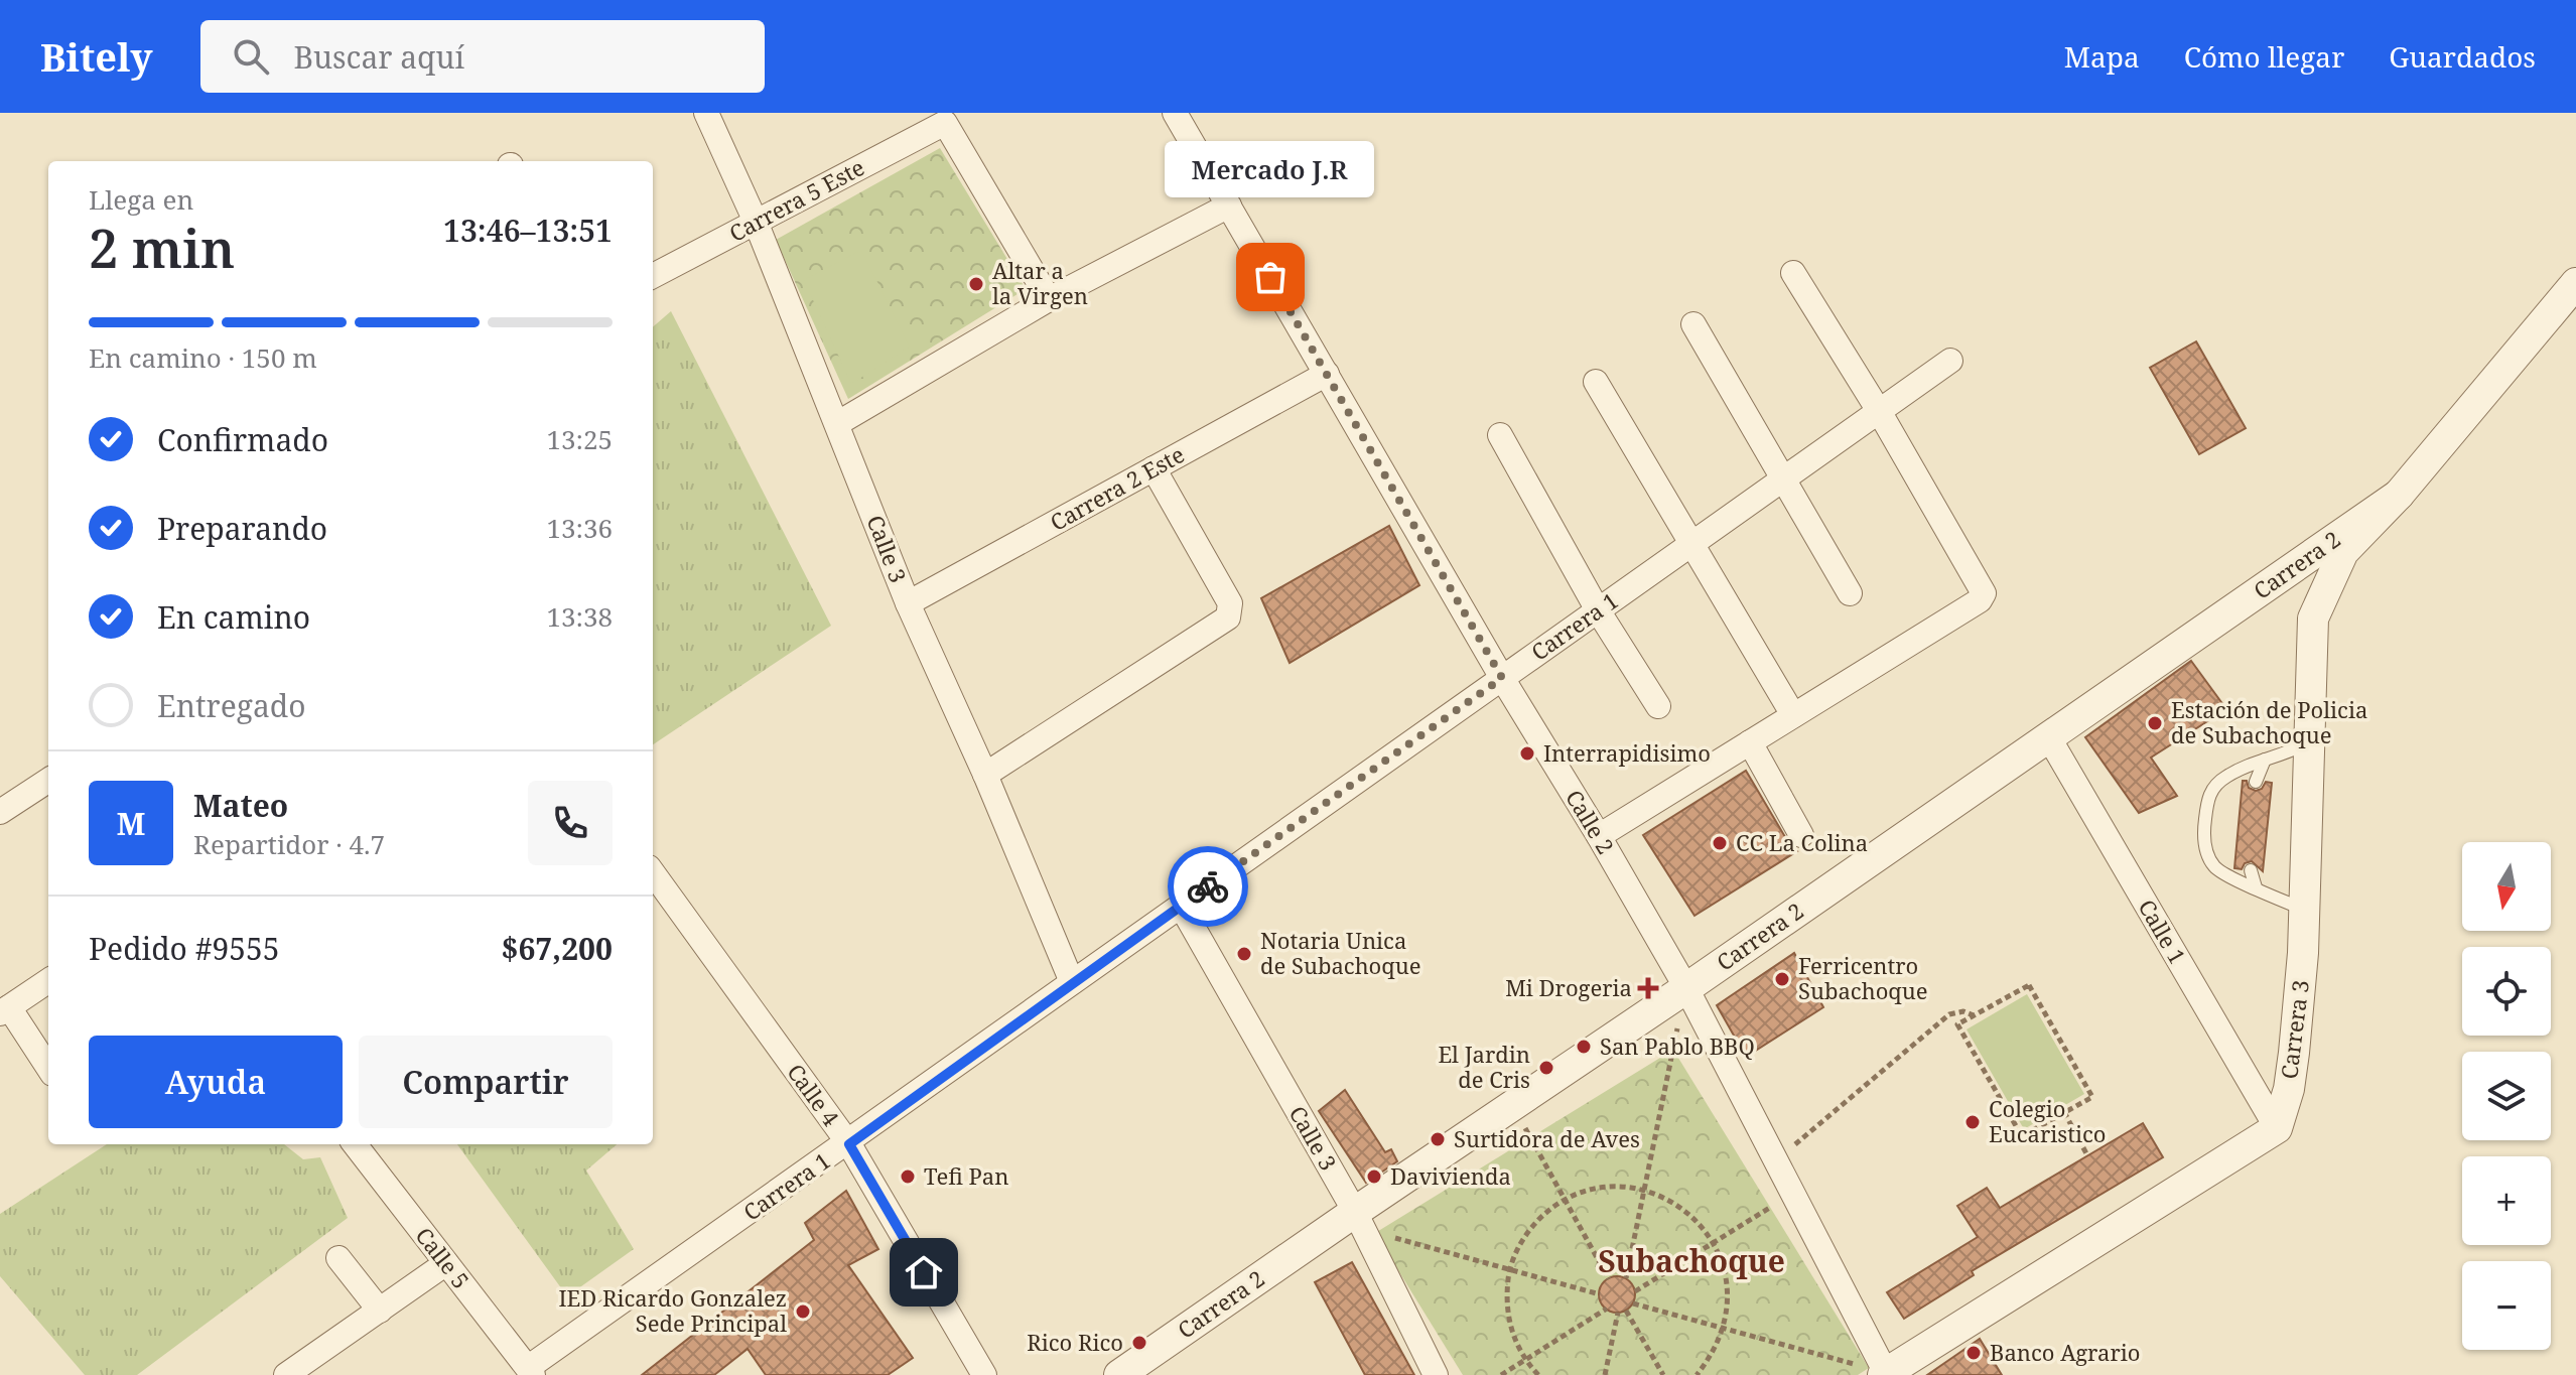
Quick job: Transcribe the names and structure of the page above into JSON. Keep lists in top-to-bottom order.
{
  "streets": {
    "street": [
      "Carrera 5 Este",
      "Carrera 2 Este",
      "Calle 3",
      "Carrera 2",
      "Carrera 1",
      "Calle 2",
      "Calle 1",
      "Carrera 3",
      "Calle 4",
      "Calle 5"
    ]
  },
  "crossings": [
    ["Carrera 5 Este", "Calle 3"],
    ["Carrera 2 Este", "Calle 3"],
    ["Carrera 2 Este", "Calle 2"],
    ["Calle 3", "Carrera 2"],
    ["Calle 3", "Carrera 1"],
    ["Carrera 2", "Calle 2"],
    ["Carrera 2", "Calle 1"],
    ["Carrera 2", "Carrera 3"],
    ["Carrera 1", "Calle 2"],
    ["Carrera 1", "Calle 4"],
    ["Carrera 1", "Calle 5"],
    ["Calle 1", "Carrera 3"]
  ],
  "districts": ["Subachoque"],
  "places": {
    "other": [
      "Mercado J.R",
      "Altar a la Virgen",
      "Estación de Policia de Subachoque",
      "Interrapidisimo",
      "CC La Colina",
      "Notaria Unica de Subachoque",
      "Ferricentro Subachoque",
      "San Pablo BBQ",
      "El Jardin de Cris",
      "Colegio Eucaristico",
      "Surtidora de Aves",
      "Tefi Pan",
      "Davivienda",
      "IED Ricardo Gonzalez Sede Principal",
      "Rico Rico",
      "Banco Agrario"
    ],
    "health": ["Mi Drogeria"]
  },
  "north": "bottom",
  "page": {
    "header": "Bitely",
    "search": "Buscar aquí",
    "nav": ["Mapa", "Cómo llegar", "Guardados"],
    "bubble": "Mercado J.R",
    "heading": ["2 min", "Llega en", "13:46–13:51"],
    "panel": [
      "Mateo",
      "Repartidor · 4.7",
      "Pedido #9555",
      "$67,200"
    ],
    "bar": "En camino · 150 m",
    "list": [
      ["Confirmado", "13:25"],
      ["Preparando", "13:36"],
      ["En camino", "13:38"],
      "Entregado"
    ],
    "round": "M",
    "map_buttons": ["+", "−"],
    "buttons": ["Ayuda", "Compartir"]
  }
}
